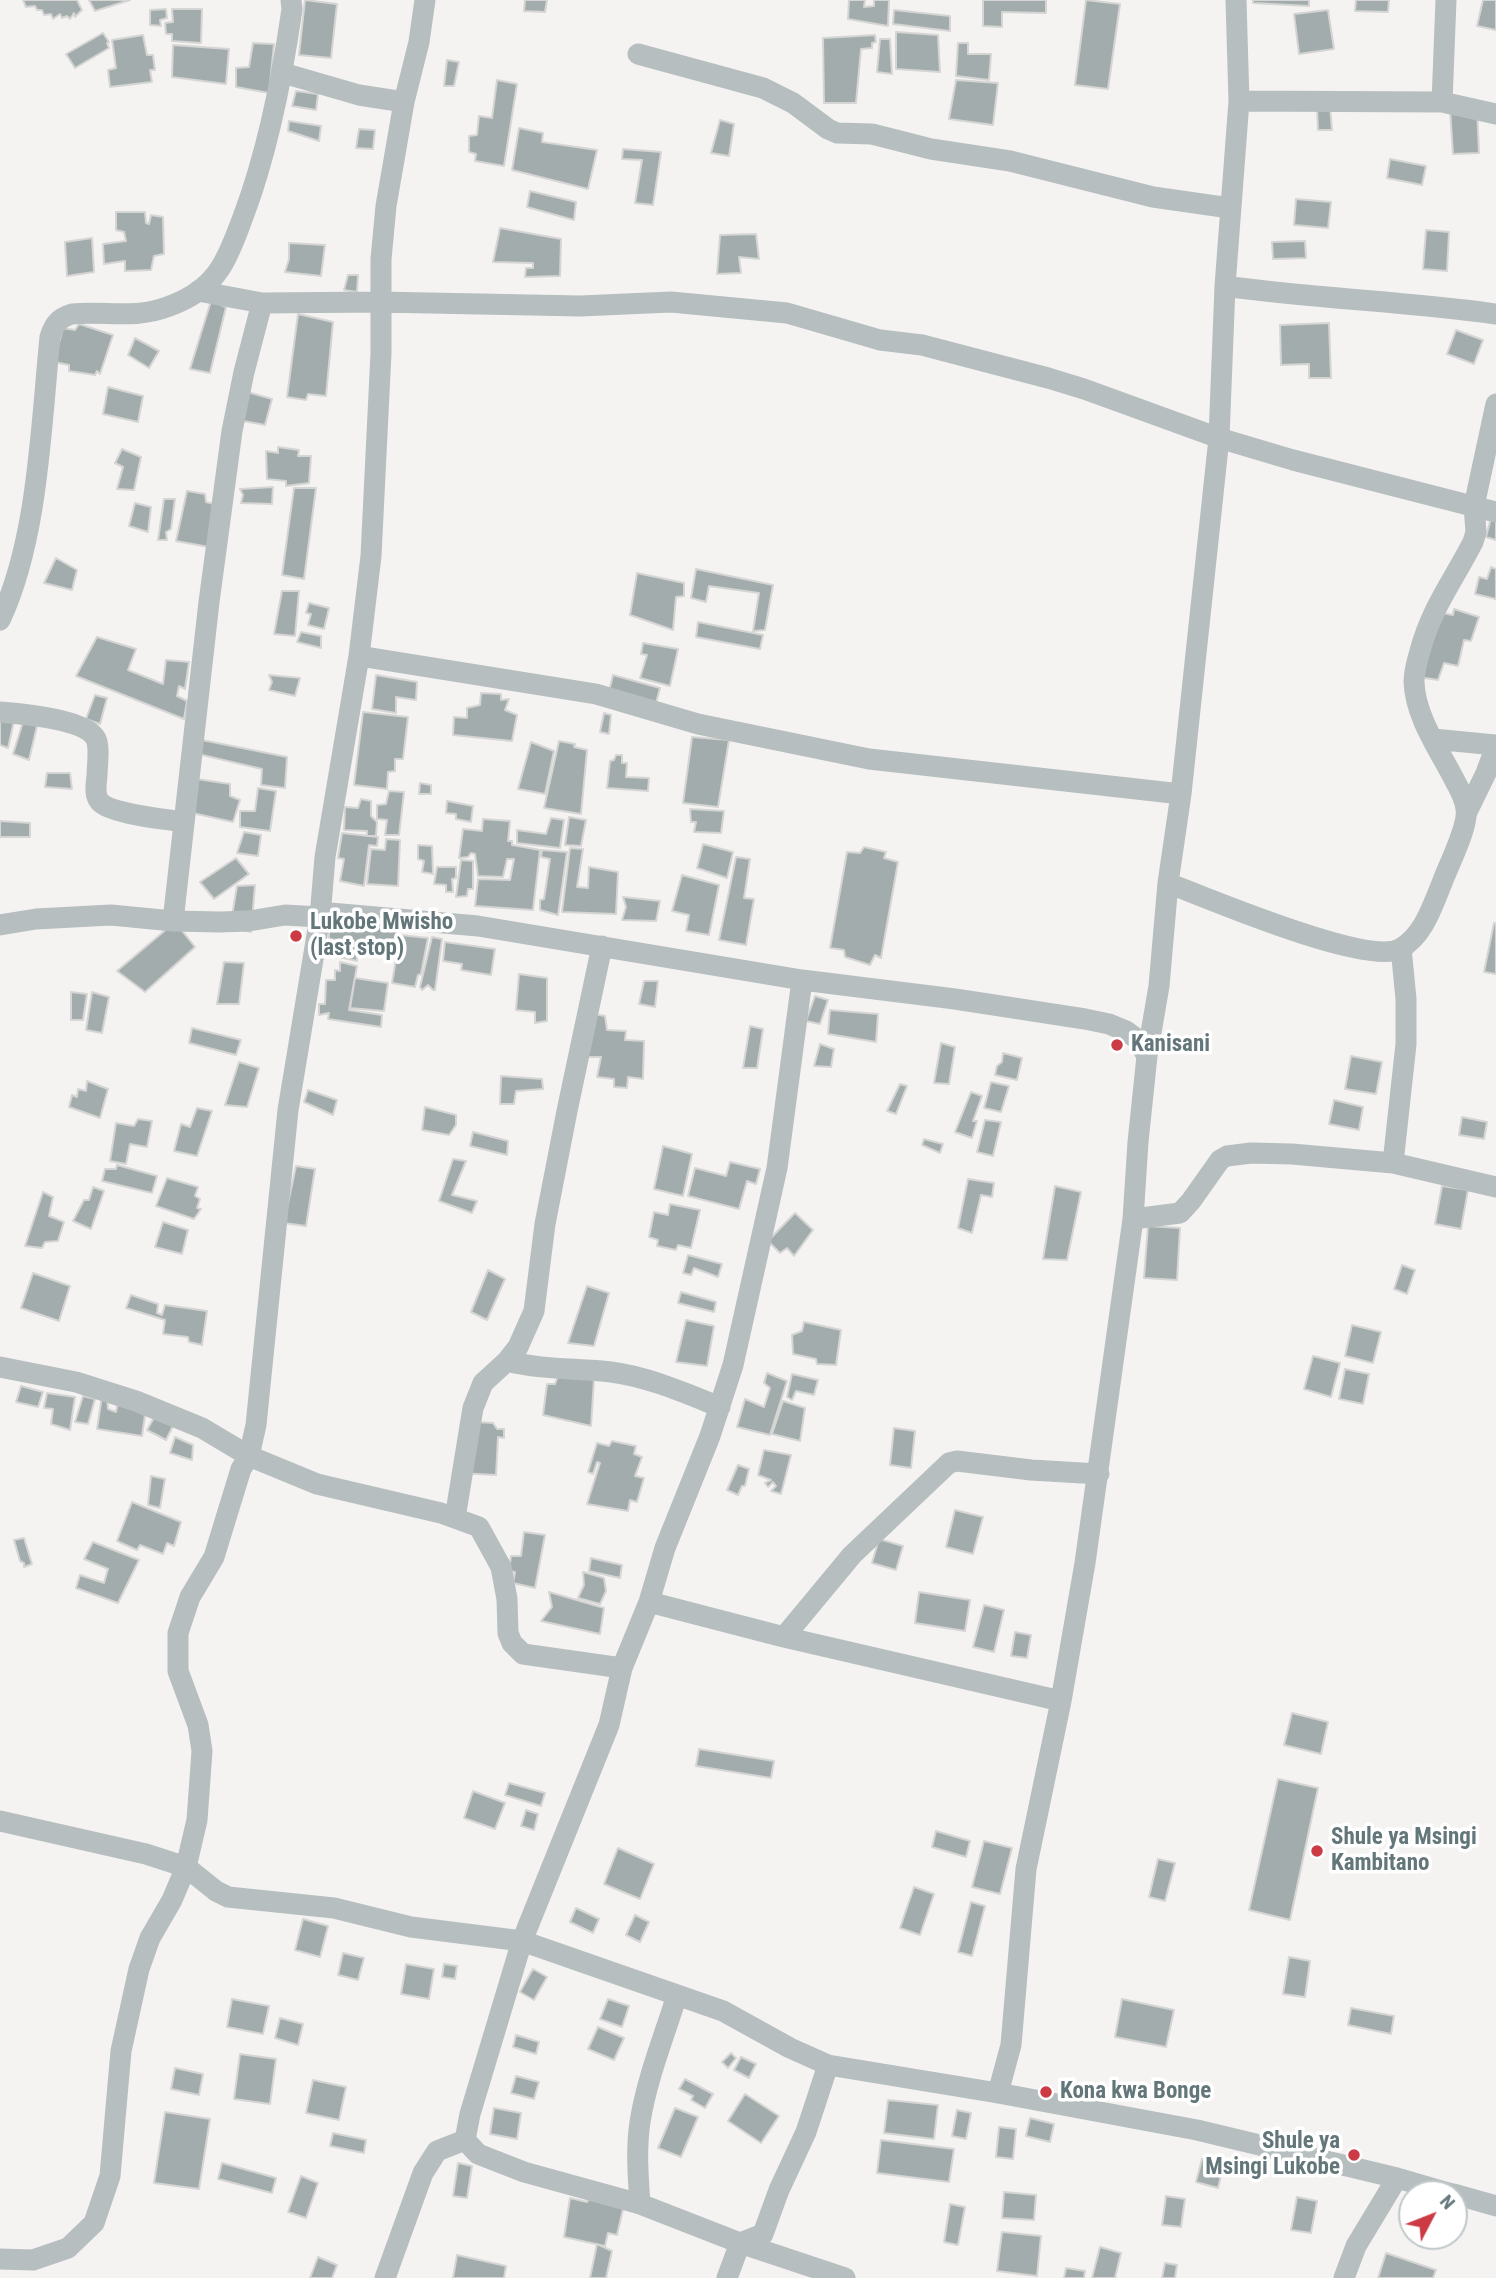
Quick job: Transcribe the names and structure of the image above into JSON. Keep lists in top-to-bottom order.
{
  "places": [
    "Lukobe Mwisho (last stop)",
    "Kanisani",
    "Shule ya Msingi Kambitano",
    "Kona kwa Bonge",
    "Shule ya Msingi Lukobe"
  ],
  "north": "top right"
}
